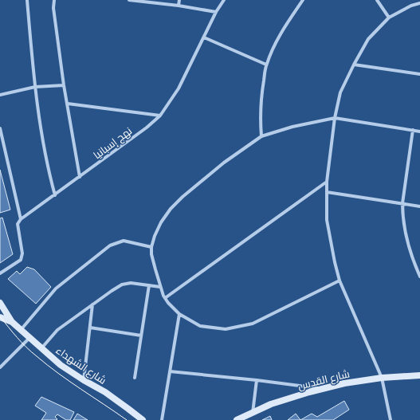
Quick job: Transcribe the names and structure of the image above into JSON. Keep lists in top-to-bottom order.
{
  "streets": {
    "street": ["نهج إسبانيا", "شارع الشهداء", "شارع القدس"]
  }
}
